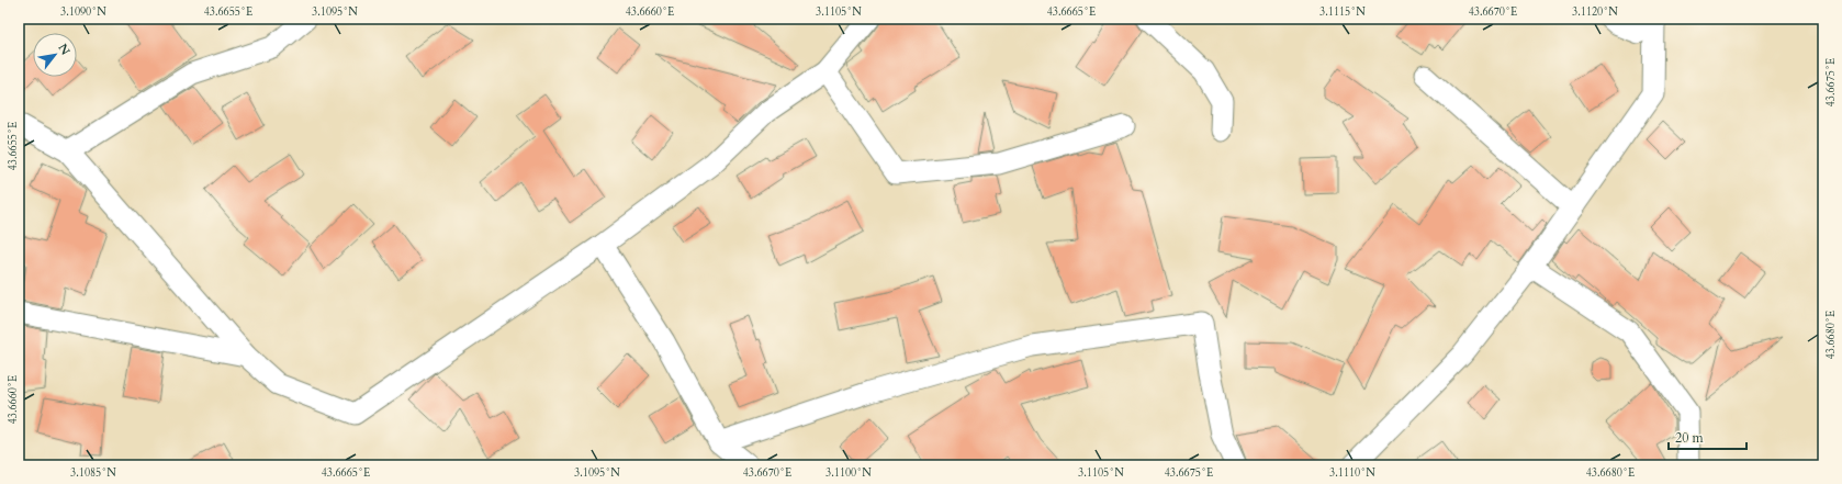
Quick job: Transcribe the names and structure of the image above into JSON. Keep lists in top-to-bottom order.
{
  "scale_bar": "20 m",
  "north": "top right",
  "coordinates": [
    "3.1090°N",
    "43.6655°E",
    "3.1095°N",
    "43.6660°E",
    "3.1105°N",
    "43.6665°E",
    "3.1115°N",
    "43.6670°E",
    "3.1120°N",
    "43.6675°E",
    "43.6680°E",
    "3.1085°N",
    "3.1100°N",
    "3.1110°N"
  ]
}
